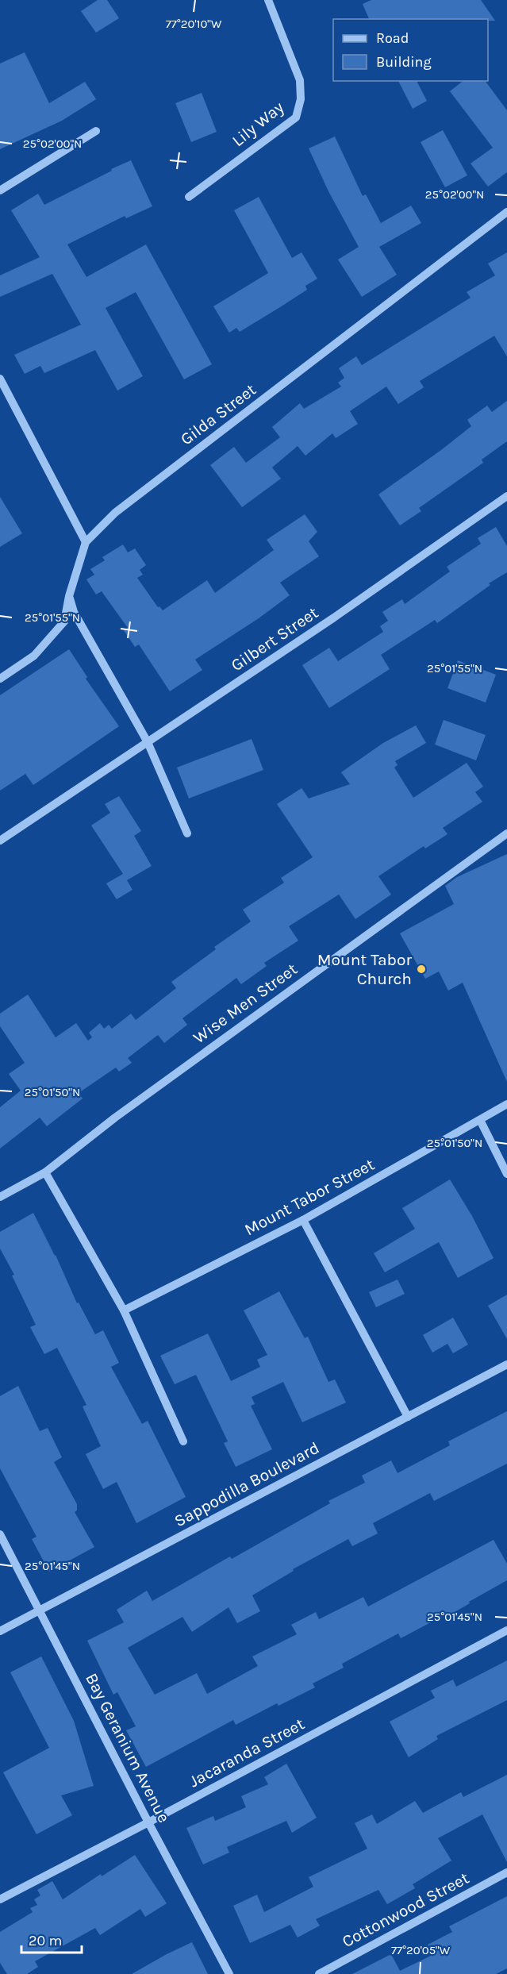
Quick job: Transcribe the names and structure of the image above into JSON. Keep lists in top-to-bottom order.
{
  "streets": {
    "street": [
      "Lily Way",
      "Gilda Street",
      "Gilbert Street",
      "Wise Men Street",
      "Mount Tabor Street",
      "Sappodilla Boulevard",
      "Bay Geranium Avenue",
      "Jacaranda Street",
      "Cottonwood Street"
    ]
  },
  "crossings": [
    ["Sappodilla Boulevard", "Bay Geranium Avenue"],
    ["Bay Geranium Avenue", "Jacaranda Street"]
  ],
  "places": ["Mount Tabor Church"],
  "legend": ["Road", "Building"],
  "scale_bar": "20 m",
  "coordinates": [
    "77°20'10\"W",
    "25°02'00\"N",
    "25°01'55\"N",
    "25°01'50\"N",
    "25°01'45\"N",
    "77°20'05\"W"
  ]
}
